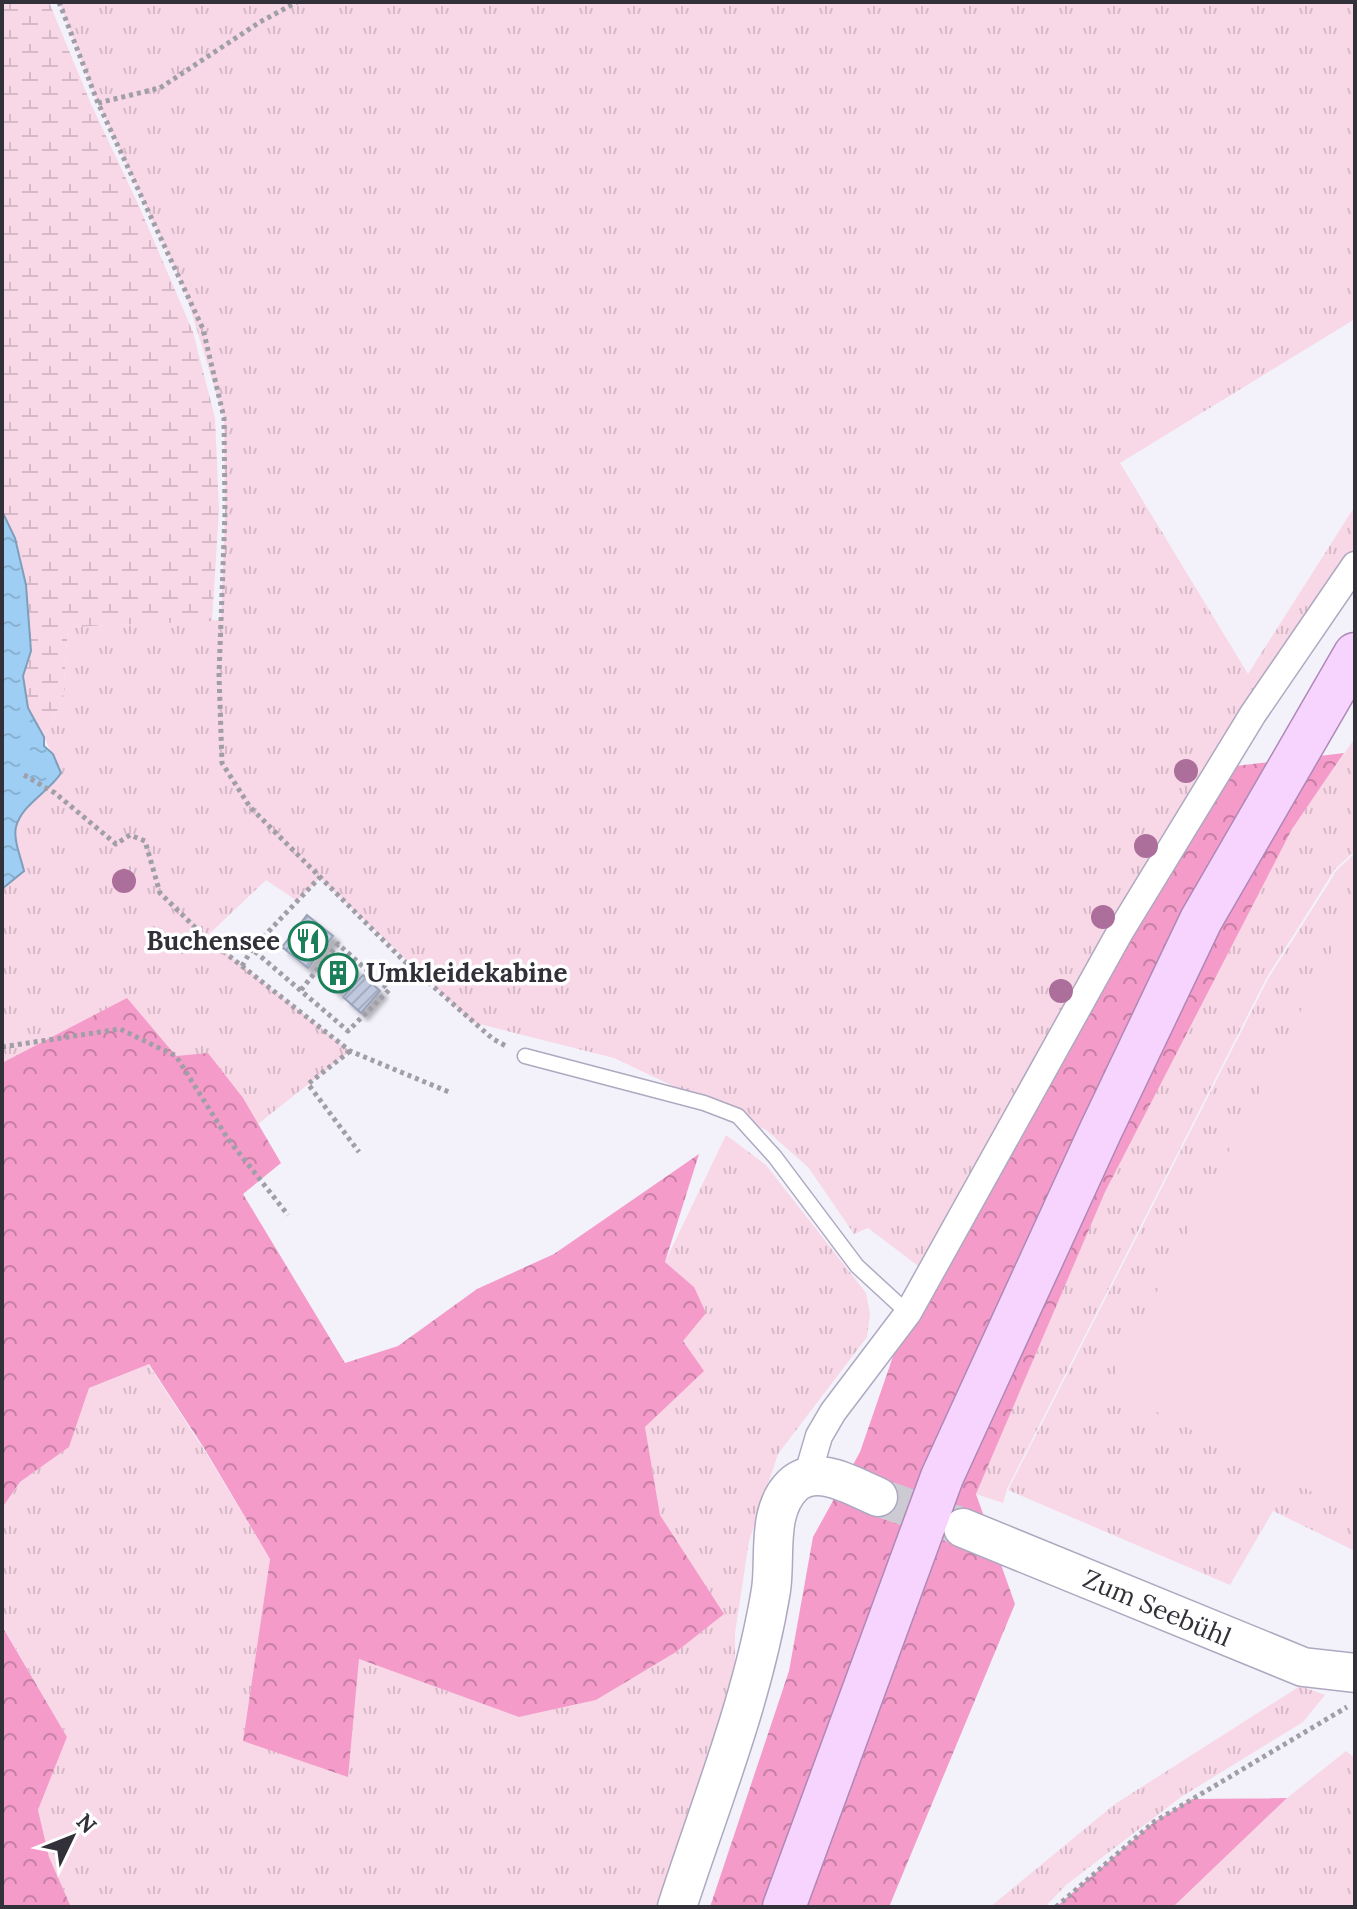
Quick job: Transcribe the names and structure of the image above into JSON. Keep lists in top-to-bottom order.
{
  "streets": {
    "main road": ["Zum Seebühl"]
  },
  "places": {
    "restaurant": ["Buchensee"],
    "building": ["Umkleidekabine"]
  },
  "north": "top right"
}
